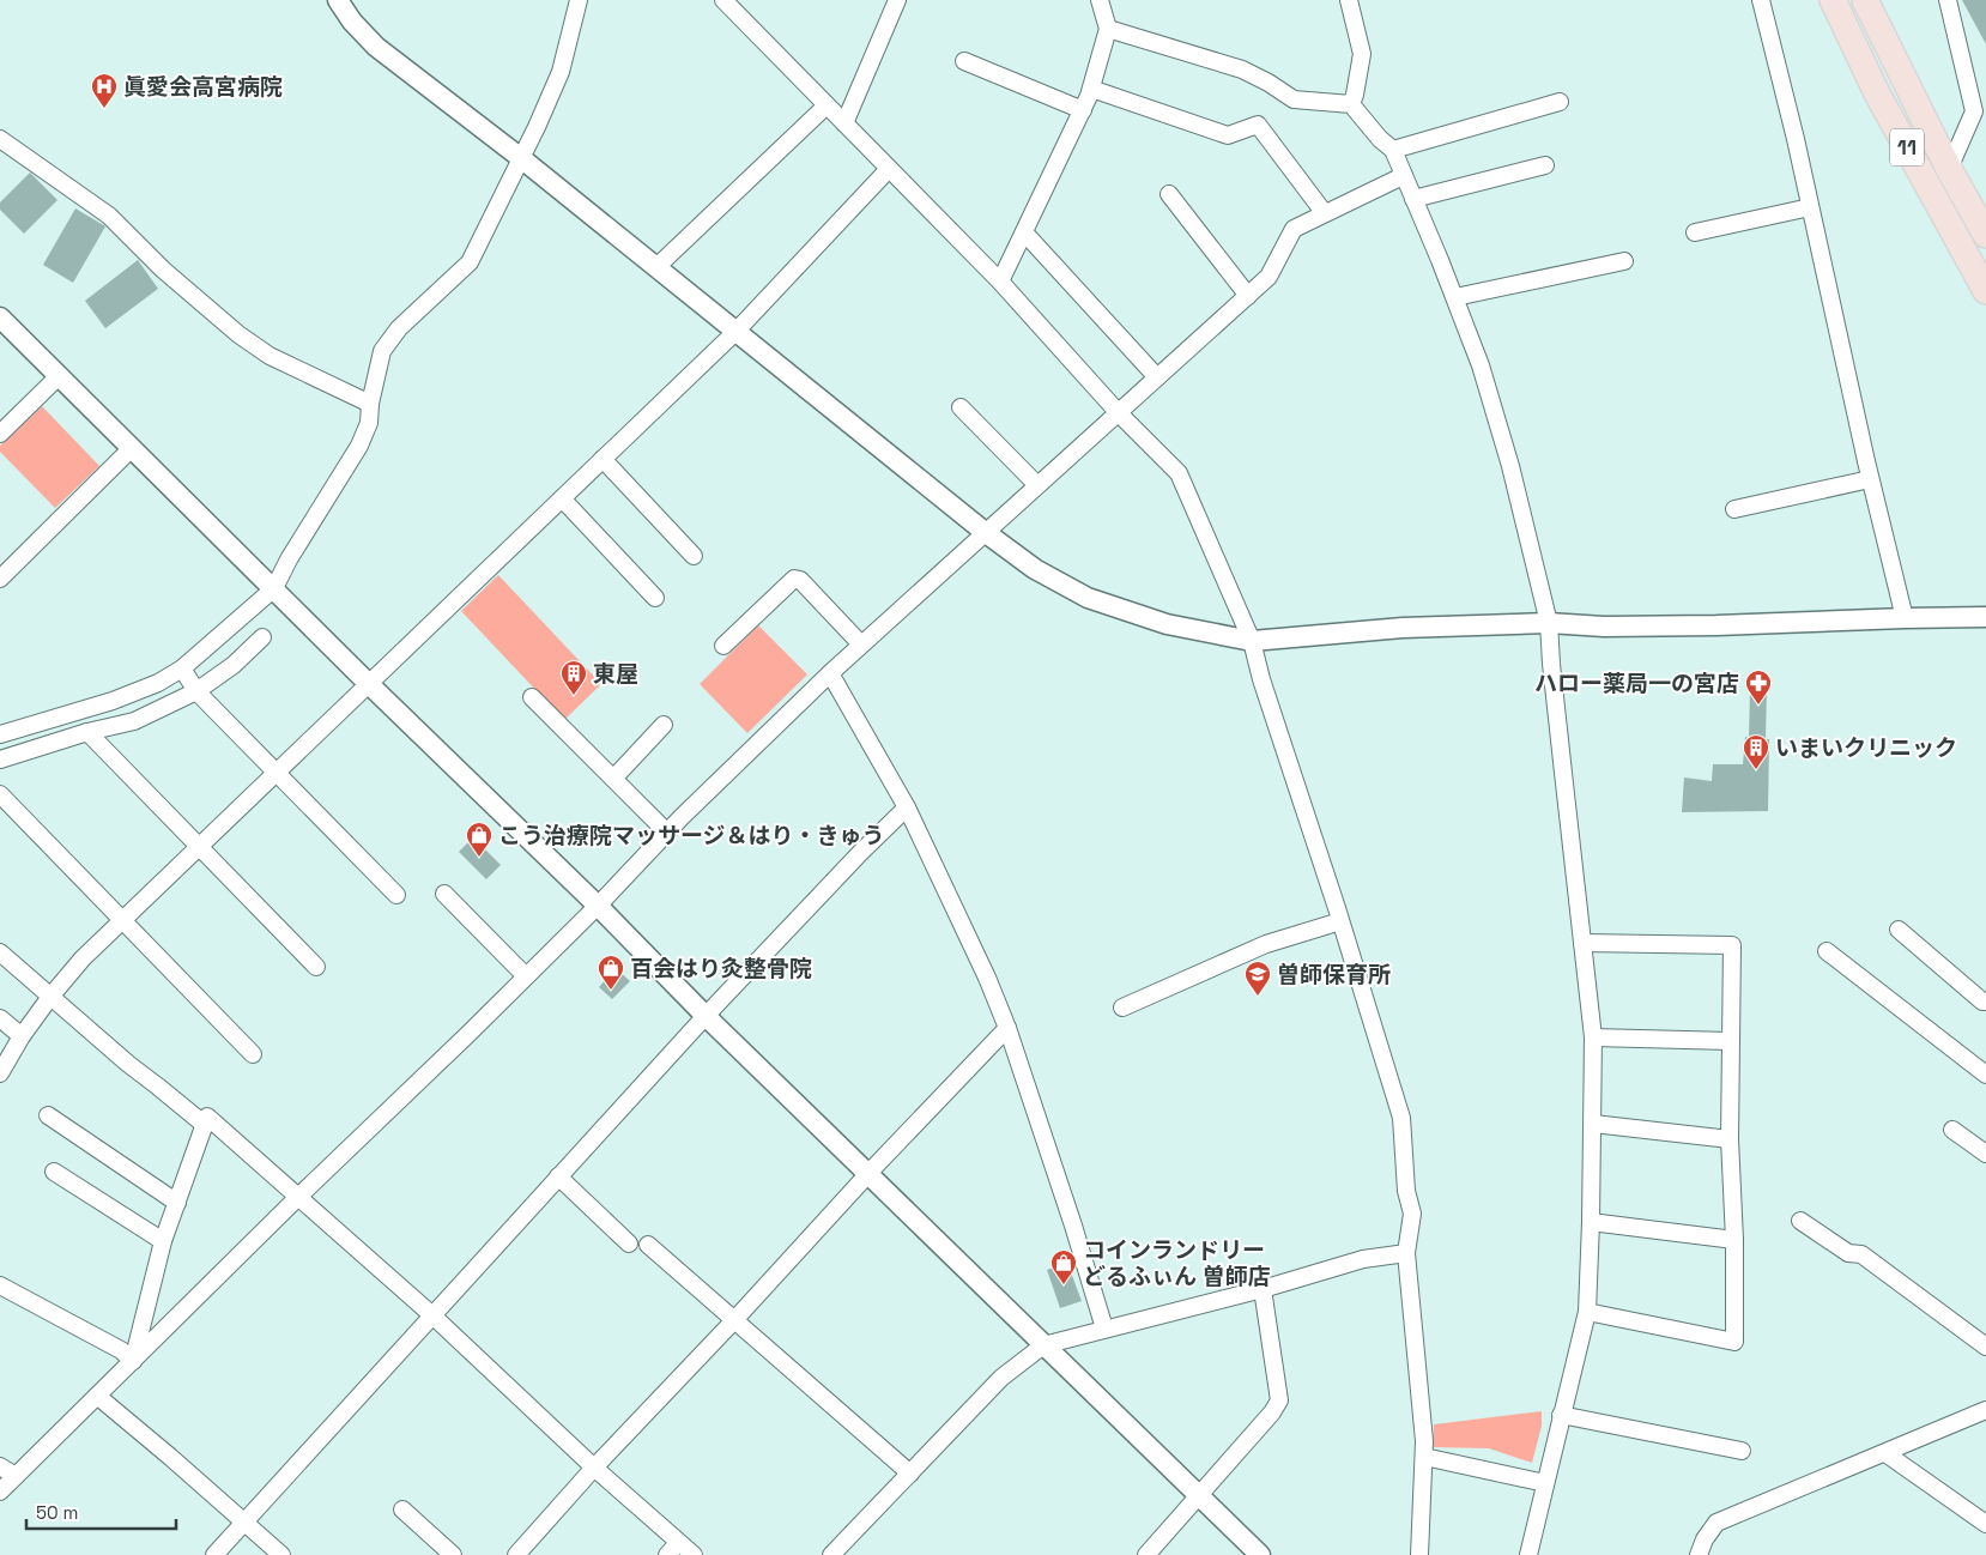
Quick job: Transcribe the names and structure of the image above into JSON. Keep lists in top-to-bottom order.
{
  "streets": {
    "main road": ["11"]
  },
  "places": {
    "hospital": ["眞愛会高宮病院"],
    "building": ["東屋", "いまいクリニック"],
    "pharmacy": ["ハロー薬局一の宮店"],
    "shop": ["こう治療院マッサージ＆はり・きゅう", "百会はり灸整骨院", "コインランドリー どるふぃん 曽師店"],
    "school or university": ["曽師保育所"]
  },
  "scale_bar": "50 m"
}
